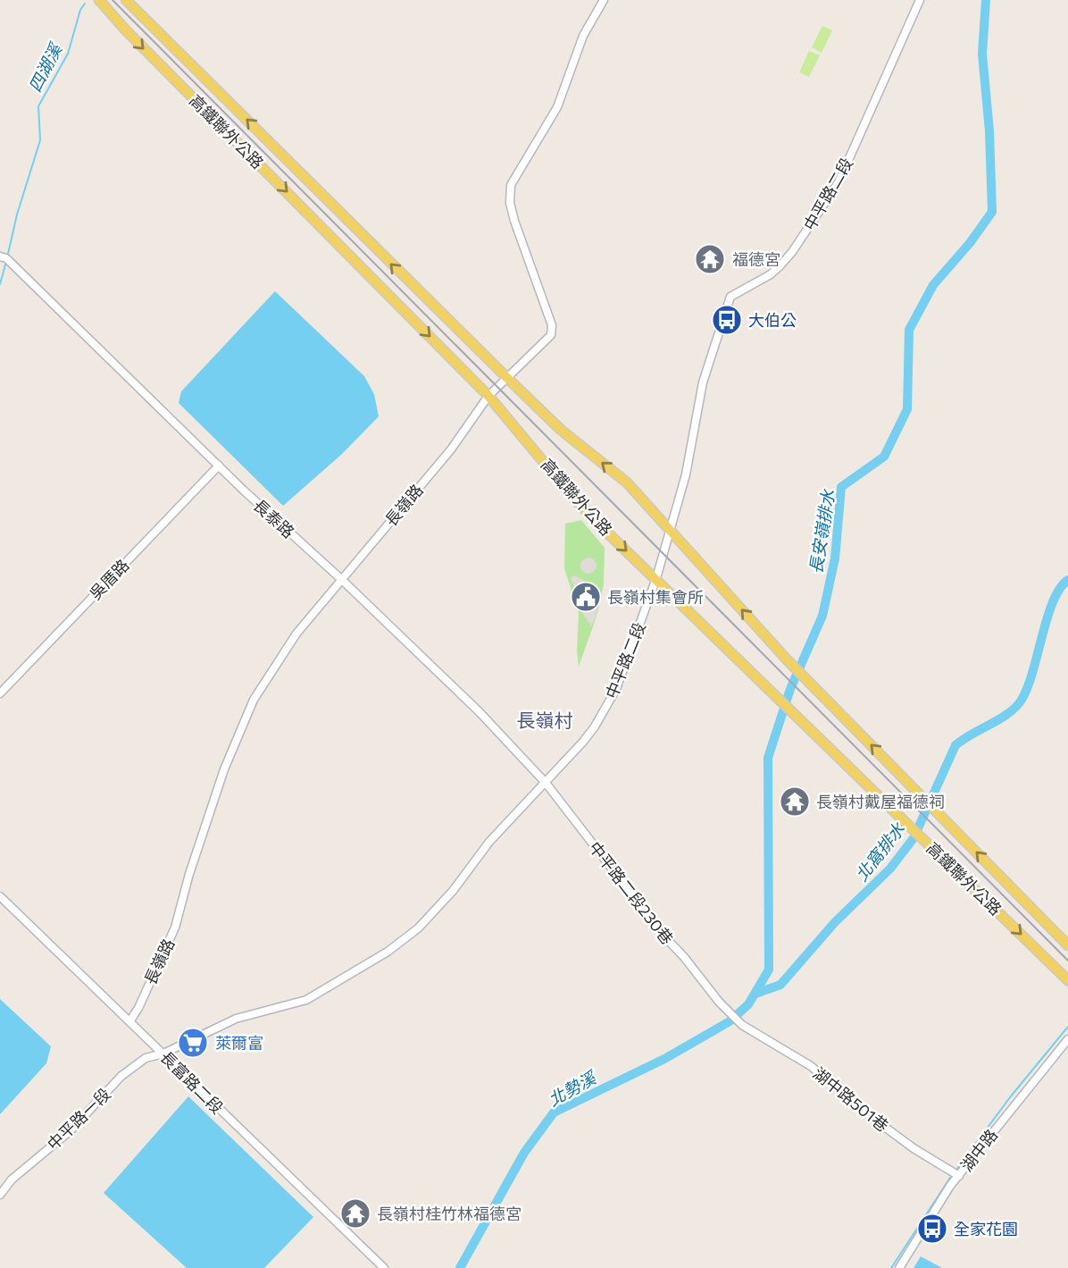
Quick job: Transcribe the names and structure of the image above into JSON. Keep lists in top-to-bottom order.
{
  "streets": {
    "main road": ["高鐵聯外公路"],
    "street": [
      "中平路二段",
      "長嶺路",
      "長泰路",
      "吳厝路",
      "中平路二段230巷",
      "長富路二段",
      "湖中路501巷",
      "中平路一段",
      "湖中路"
    ]
  },
  "crossings": [
    ["高鐵聯外公路", "中平路二段"],
    ["高鐵聯外公路", "長嶺路"],
    ["中平路二段", "長泰路"],
    ["中平路二段", "中平路二段230巷"],
    ["中平路二段", "長富路二段"],
    ["中平路二段", "中平路一段"],
    ["長嶺路", "長泰路"],
    ["長嶺路", "長富路二段"],
    ["長泰路", "吳厝路"],
    ["長泰路", "中平路二段230巷"],
    ["中平路二段230巷", "湖中路501巷"],
    ["長富路二段", "中平路一段"],
    ["湖中路501巷", "湖中路"]
  ],
  "districts": ["長嶺村"],
  "water": [
    "四湖溪",
    "長安嶺排水",
    "北窩排水",
    "北勢溪"
  ],
  "places": {
    "temple": ["福德宮", "長嶺村戴屋福德祠", "長嶺村桂竹林福德宮"],
    "bus stop": ["大伯公", "全家花園"],
    "public building": ["長嶺村集會所"],
    "supermarket": ["萊爾富"]
  }
}
